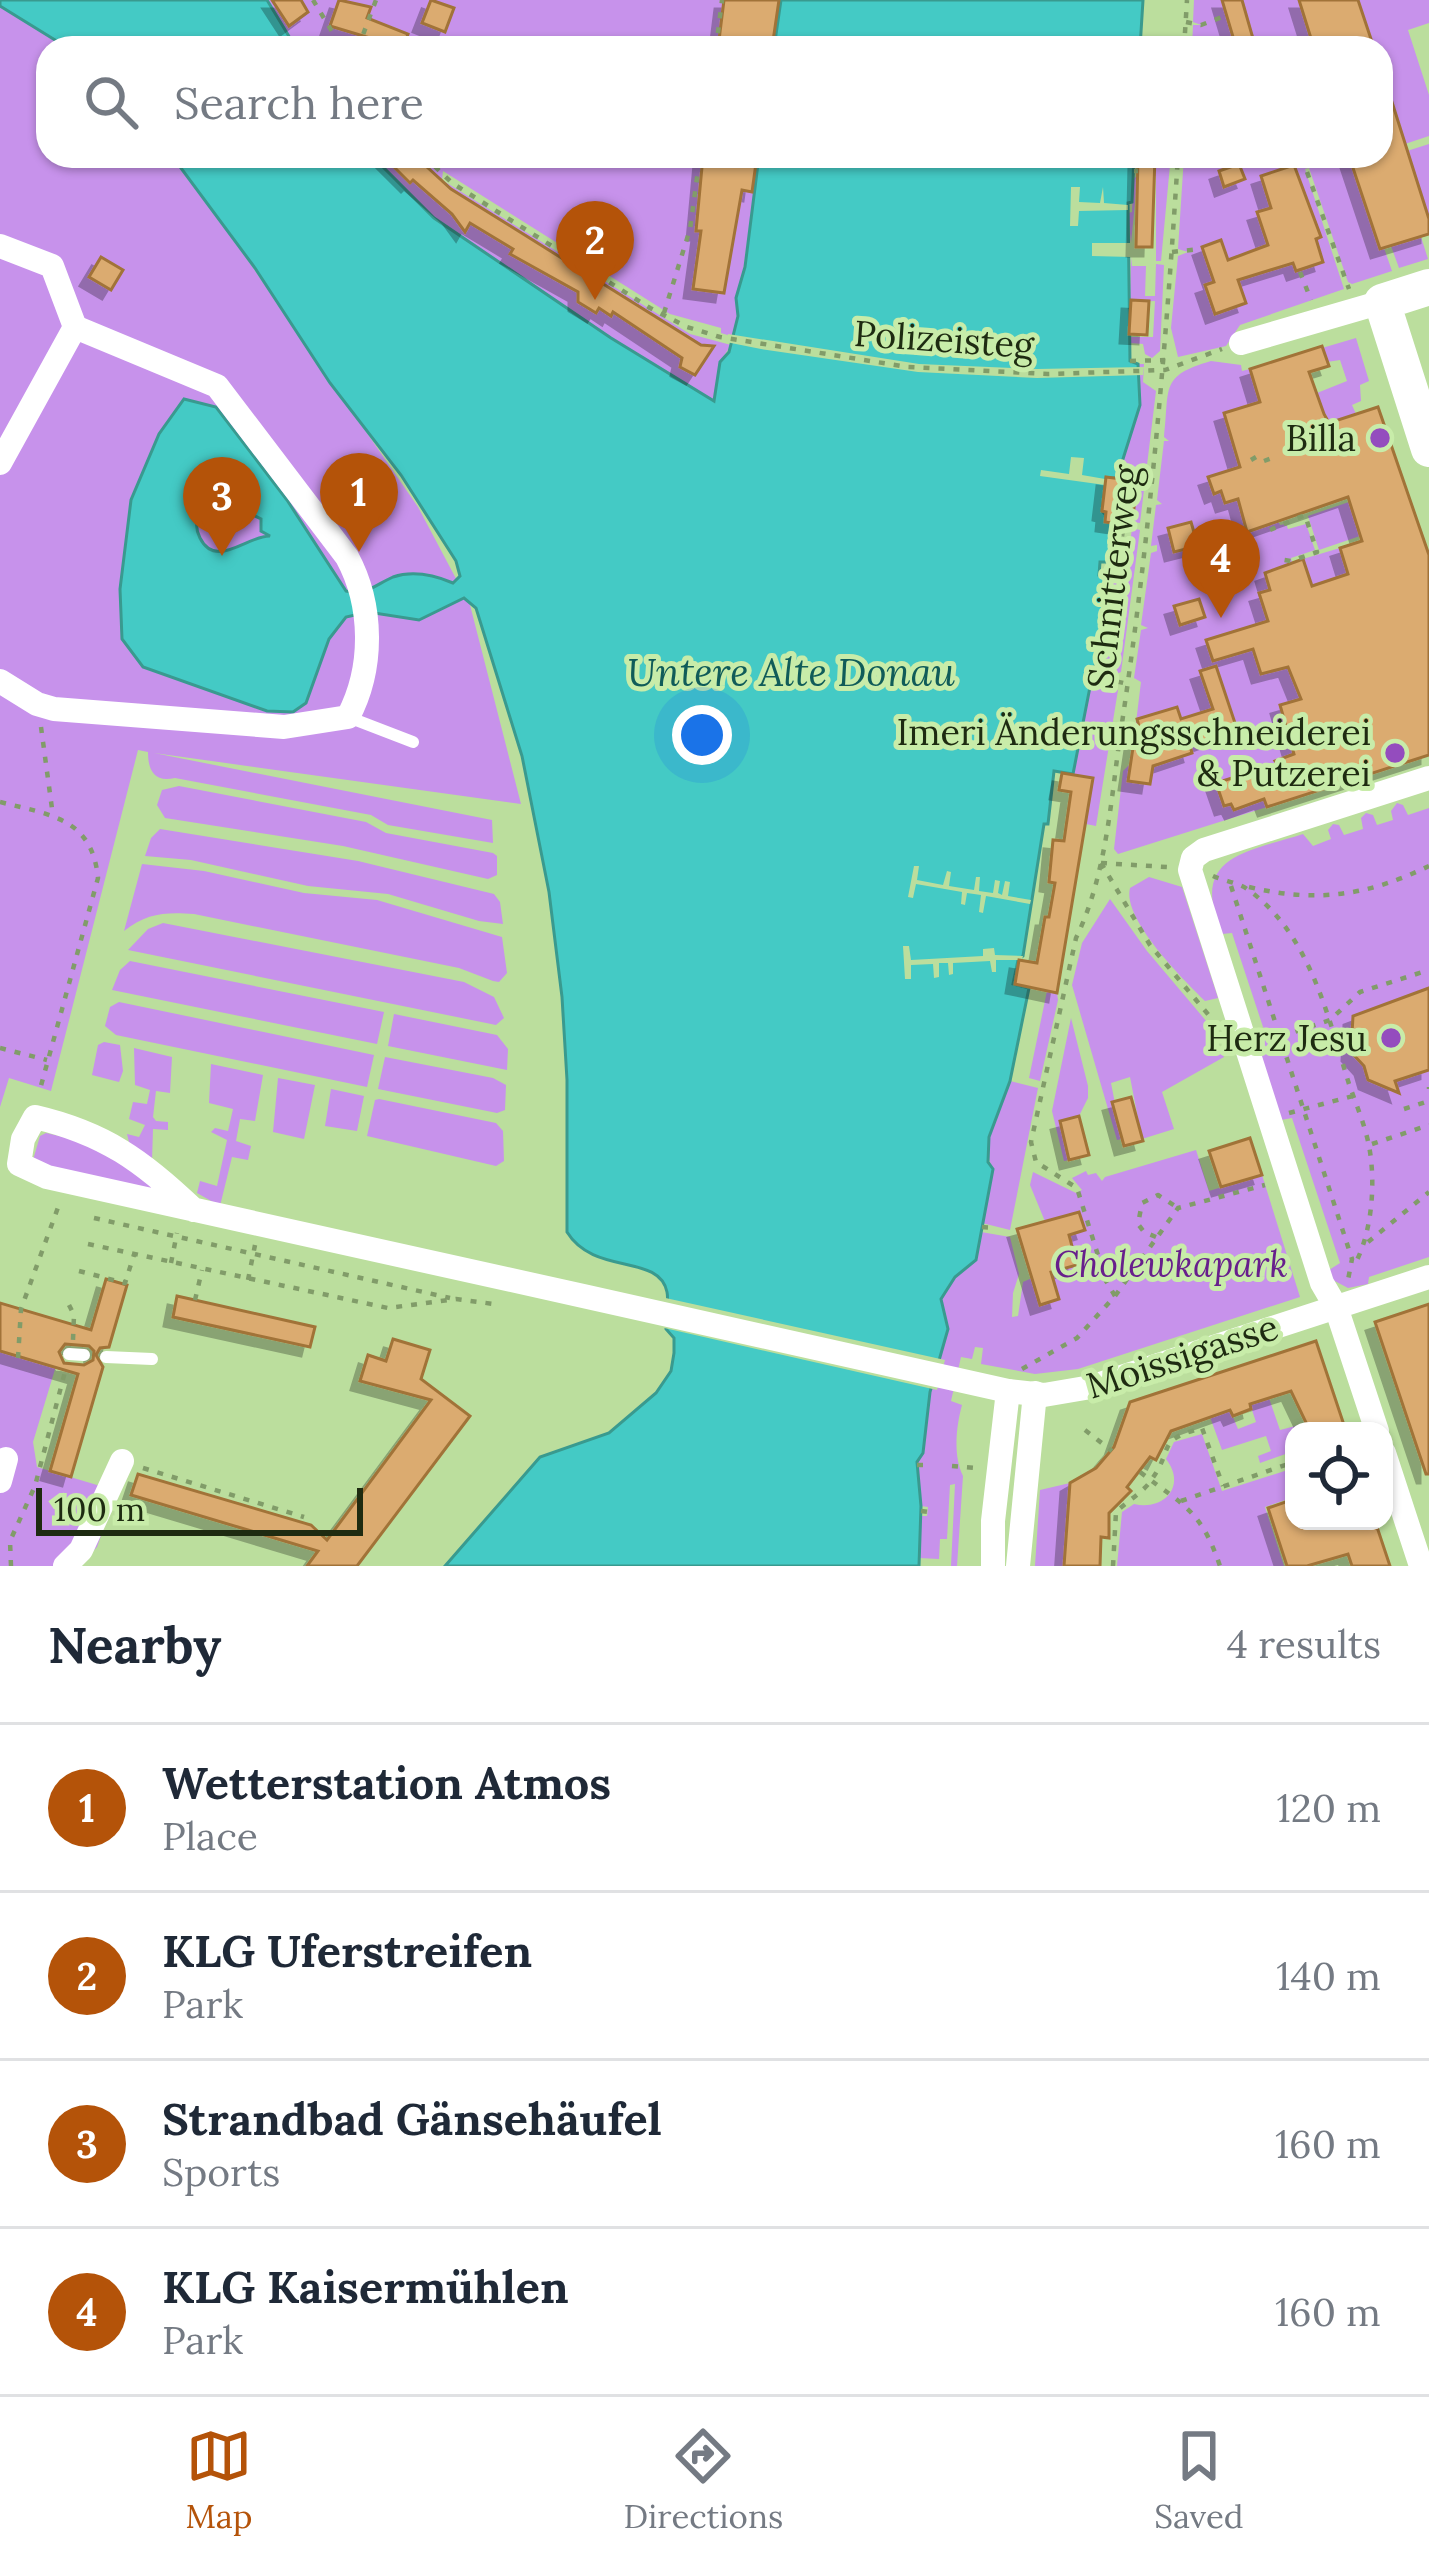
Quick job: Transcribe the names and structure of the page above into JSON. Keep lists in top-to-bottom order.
{
  "streets": {
    "street": ["Moissigasse"],
    "path": ["Polizeisteg", "Schnitterweg"]
  },
  "crossings": [
    ["Polizeisteg", "Schnitterweg"]
  ],
  "water": ["Untere Alte Donau"],
  "parks": ["Cholewkapark"],
  "places": ["Billa", "Imeri Änderungsschneiderei & Putzerei", "Herz Jesu"],
  "scale_bar": "100 m",
  "page": {
    "search": "Search here",
    "pins": [
      "2",
      "1",
      "3",
      "4"
    ],
    "scale": "100 m",
    "heading": ["Nearby", "4 results"],
    "list": [
      {
        "mark": "1",
        "name": "Wetterstation Atmos",
        "note": "Place",
        "value": "120 m"
      },
      {
        "mark": "2",
        "name": "KLG Uferstreifen",
        "note": "Park",
        "value": "140 m"
      },
      {
        "mark": "3",
        "name": "Strandbad Gänsehäufel",
        "note": "Sports",
        "value": "160 m"
      },
      {
        "mark": "4",
        "name": "KLG Kaisermühlen",
        "note": "Park",
        "value": "160 m"
      }
    ],
    "nav": ["Map", "Directions", "Saved"]
  }
}
